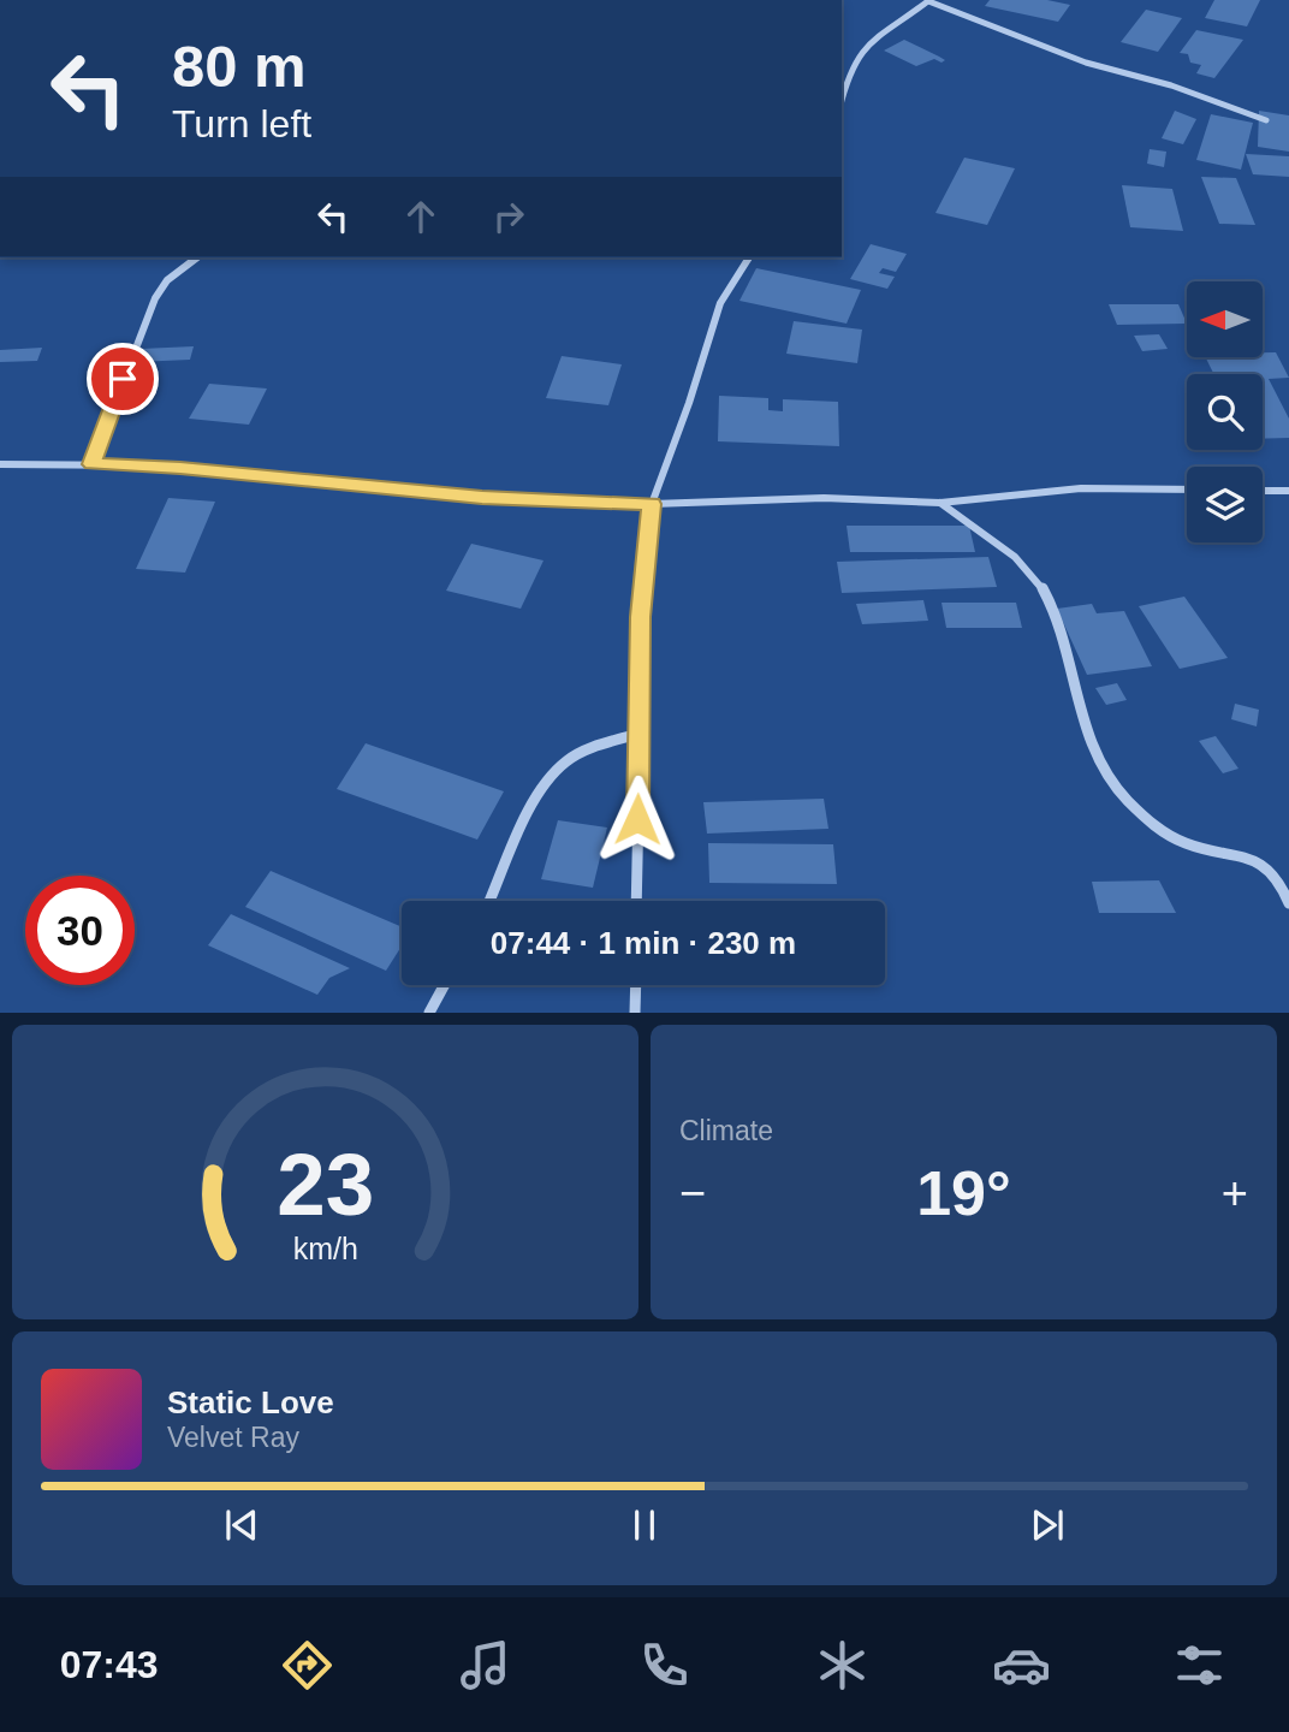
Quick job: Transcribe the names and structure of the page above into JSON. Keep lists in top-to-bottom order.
{
  "north": "left",
  "page": {
    "turn": ["80 m", "Turn left"],
    "limit": "30",
    "trip": "07:44 · 1 min · 230 m",
    "tile": "Climate",
    "heat": ["−", "19°", "+"],
    "song": ["Static Love", "Velvet Ray"],
    "tabs": "07:43",
    "gauge": ["23", "km/h"]
  }
}
